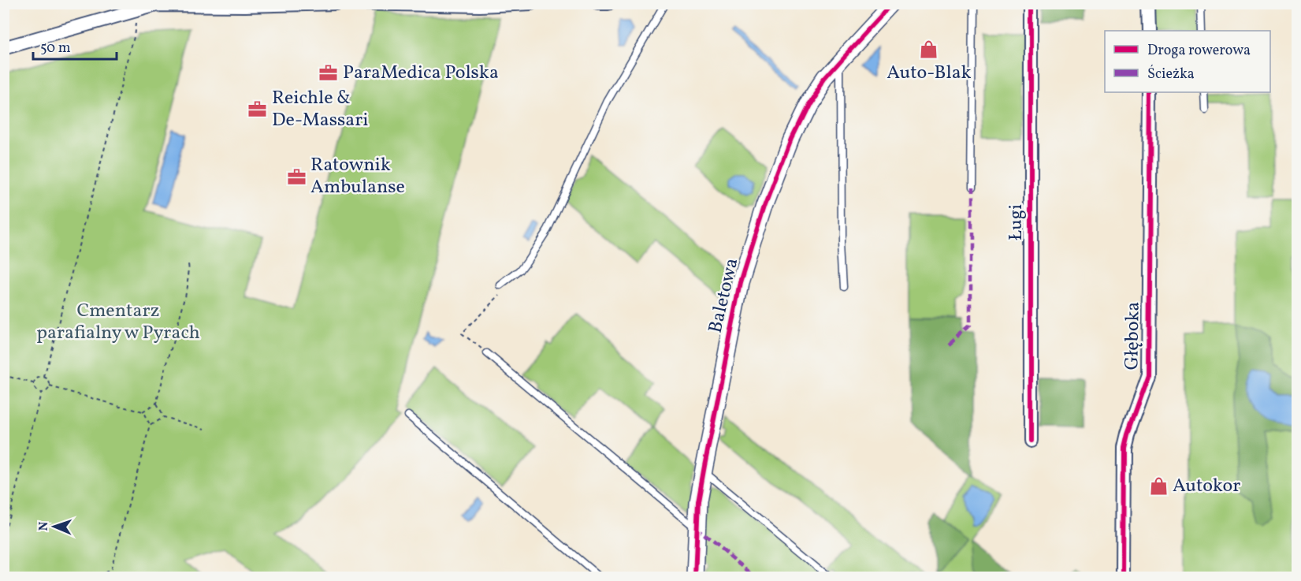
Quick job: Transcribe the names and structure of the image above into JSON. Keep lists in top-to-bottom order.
{
  "streets": {
    "street": ["Ługi", "Baletowa", "Głęboka"]
  },
  "parks": ["Cmentarz parafialny w Pyrach"],
  "places": {
    "shop": ["Auto-Blak", "Autokor"],
    "office": ["ParaMedica Polska", "Reichle & De-Massari", "Ratownik Ambulanse"]
  },
  "legend": ["Droga rowerowa", "Ścieżka"],
  "scale_bar": "50 m",
  "north": "left"
}
